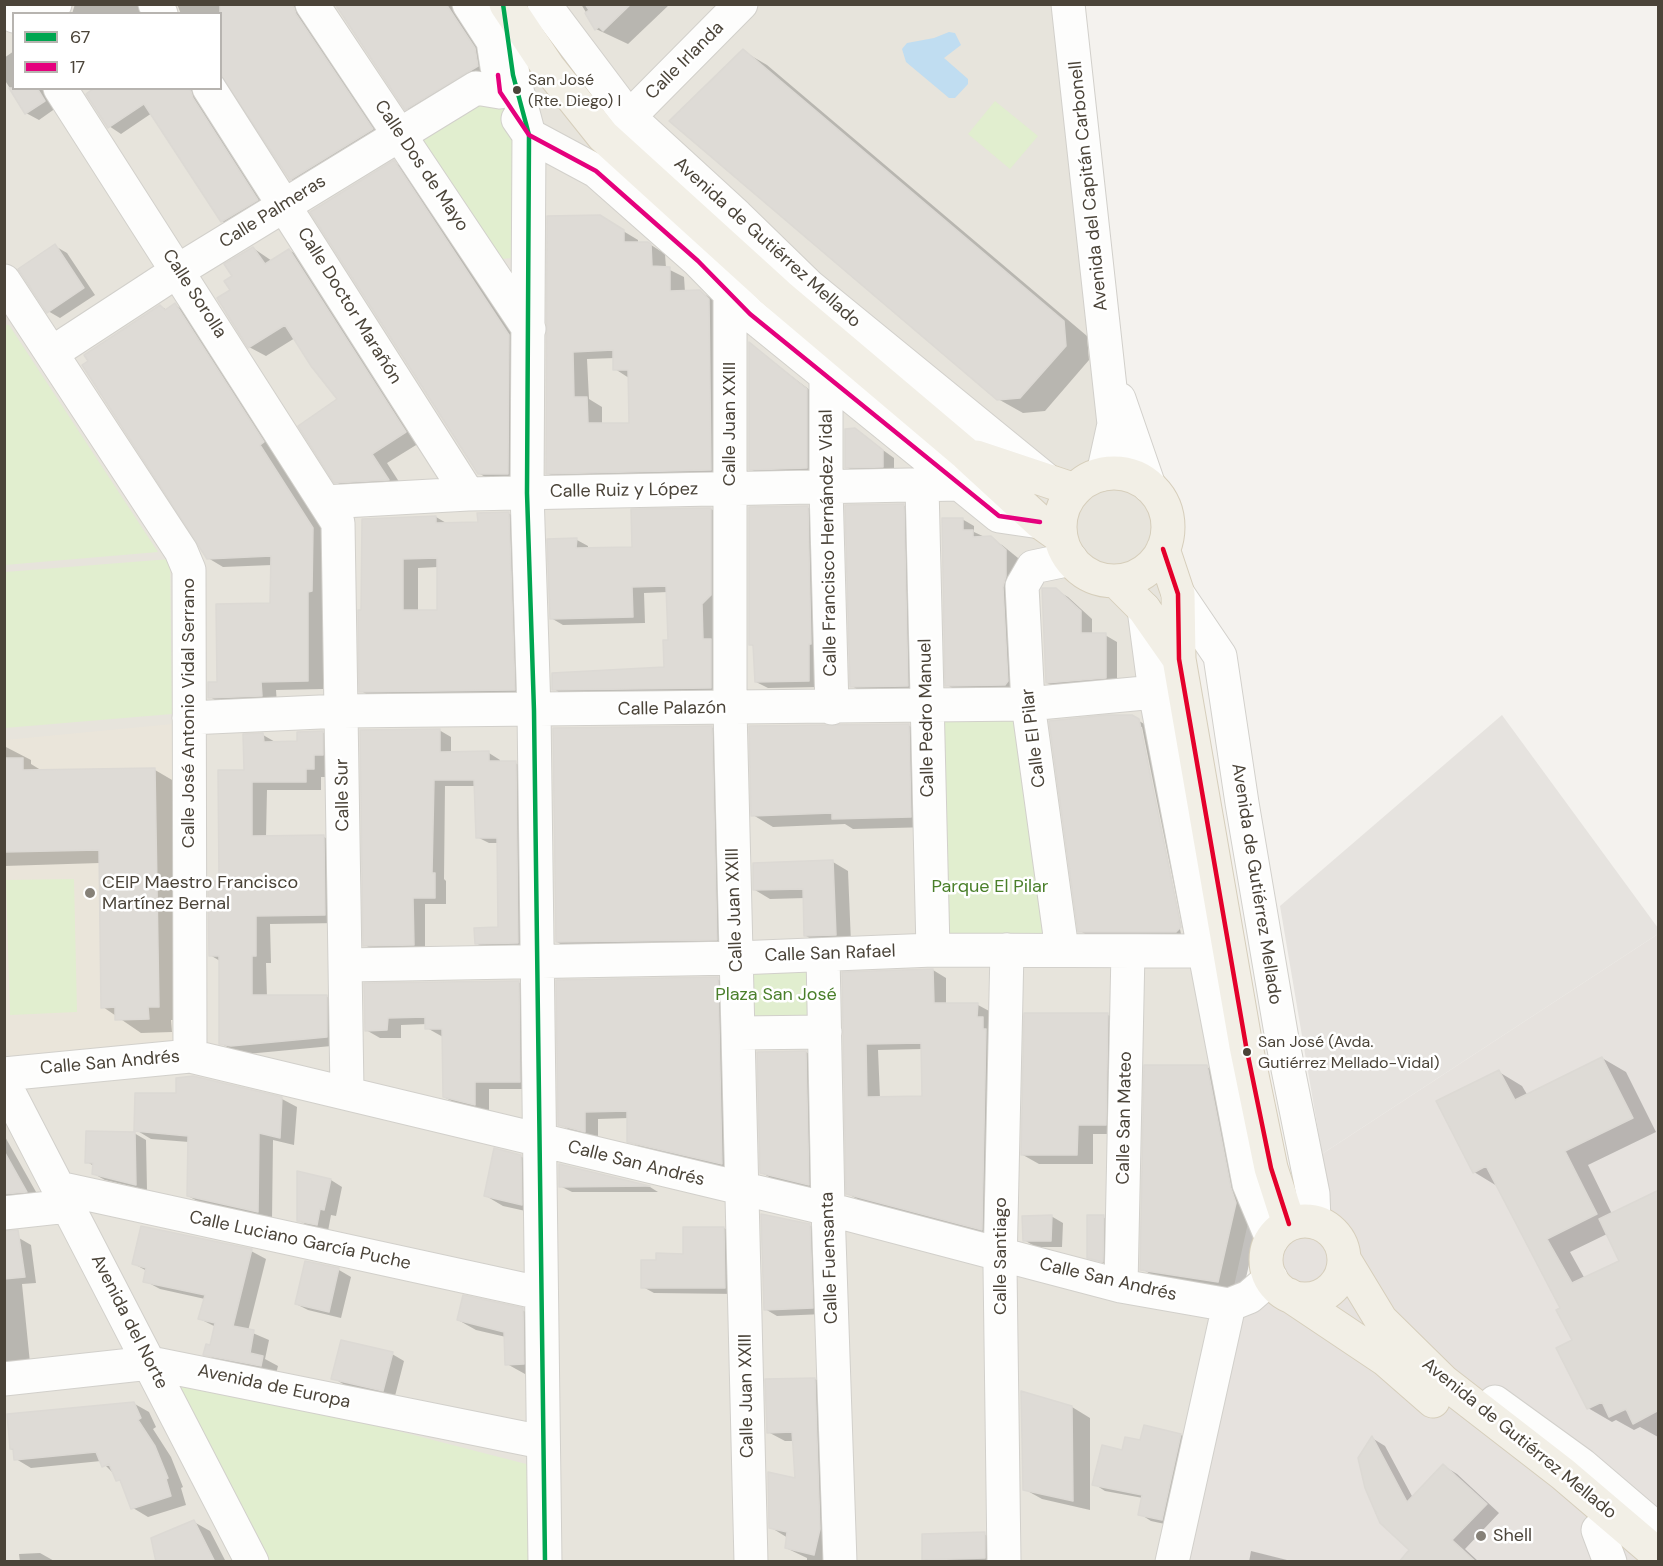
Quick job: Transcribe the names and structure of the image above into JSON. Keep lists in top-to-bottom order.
{
  "streets": {
    "main road": ["Avenida de Gutiérrez Mellado"],
    "street": [
      "Calle Irlanda",
      "Calle Dos de Mayo",
      "Avenida del Capitán Carbonell",
      "Calle Palmeras",
      "Calle Sorolla",
      "Calle Doctor Marañón",
      "Calle Juan XXIII",
      "Calle Ruiz y López",
      "Calle Francisco Hernández Vidal",
      "Calle Palazón",
      "Calle José Antonio Vidal Serrano",
      "Calle Pedro Manuel",
      "Calle El Pilar",
      "Calle Sur",
      "Calle San Rafael",
      "Calle San Andrés",
      "Calle San Mateo",
      "Calle Luciano García Puche",
      "Calle Santiago",
      "Calle Fuensanta",
      "Avenida del Norte",
      "Avenida de Europa"
    ]
  },
  "crossings": [
    ["Calle Irlanda", "Avenida de Gutiérrez Mellado"],
    ["Calle Dos de Mayo", "Calle Palmeras"],
    ["Calle Palmeras", "Avenida de Gutiérrez Mellado"],
    ["Calle Palmeras", "Calle Sorolla"],
    ["Calle Palmeras", "Calle Doctor Marañón"],
    ["Calle Palmeras", "Calle José Antonio Vidal Serrano"],
    ["Avenida de Gutiérrez Mellado", "Calle Juan XXIII"],
    ["Avenida de Gutiérrez Mellado", "Calle Ruiz y López"],
    ["Avenida de Gutiérrez Mellado", "Calle Francisco Hernández Vidal"],
    ["Avenida de Gutiérrez Mellado", "Calle El Pilar"],
    ["Calle Sorolla", "Calle Ruiz y López"],
    ["Calle Sorolla", "Calle Sur"],
    ["Calle Doctor Marañón", "Calle Ruiz y López"],
    ["Calle Juan XXIII", "Calle Ruiz y López"],
    ["Calle Juan XXIII", "Calle Palazón"],
    ["Calle Juan XXIII", "Calle San Rafael"],
    ["Calle Juan XXIII", "Calle San Andrés"],
    ["Calle Ruiz y López", "Calle Francisco Hernández Vidal"],
    ["Calle Ruiz y López", "Calle Pedro Manuel"],
    ["Calle Ruiz y López", "Calle Sur"],
    ["Calle Francisco Hernández Vidal", "Calle Palazón"],
    ["Calle Palazón", "Calle José Antonio Vidal Serrano"],
    ["Calle Palazón", "Calle Pedro Manuel"],
    ["Calle Palazón", "Calle El Pilar"],
    ["Calle Palazón", "Calle Sur"],
    ["Calle José Antonio Vidal Serrano", "Calle San Andrés"],
    ["Calle Pedro Manuel", "Calle San Rafael"],
    ["Calle El Pilar", "Calle San Rafael"],
    ["Calle Sur", "Calle San Rafael"],
    ["Calle Sur", "Calle San Andrés"],
    ["Calle San Rafael", "Calle San Mateo"],
    ["Calle San Rafael", "Calle Santiago"],
    ["Calle San Rafael", "Calle Fuensanta"],
    ["Calle San Andrés", "Calle San Mateo"],
    ["Calle San Andrés", "Calle Santiago"],
    ["Calle San Andrés", "Calle Fuensanta"],
    ["Calle Luciano García Puche", "Avenida del Norte"],
    ["Avenida del Norte", "Avenida de Europa"]
  ],
  "parks": ["Parque El Pilar", "Plaza San José"],
  "places": [
    "San José (Rte. Diego) I",
    "CEIP Maestro Francisco Martínez Bernal",
    "San José (Avda. Gutiérrez Mellado-Vidal)",
    "Shell"
  ],
  "lines": ["transit line 67", "transit line 17"],
  "legend": ["67", "17"]
}
